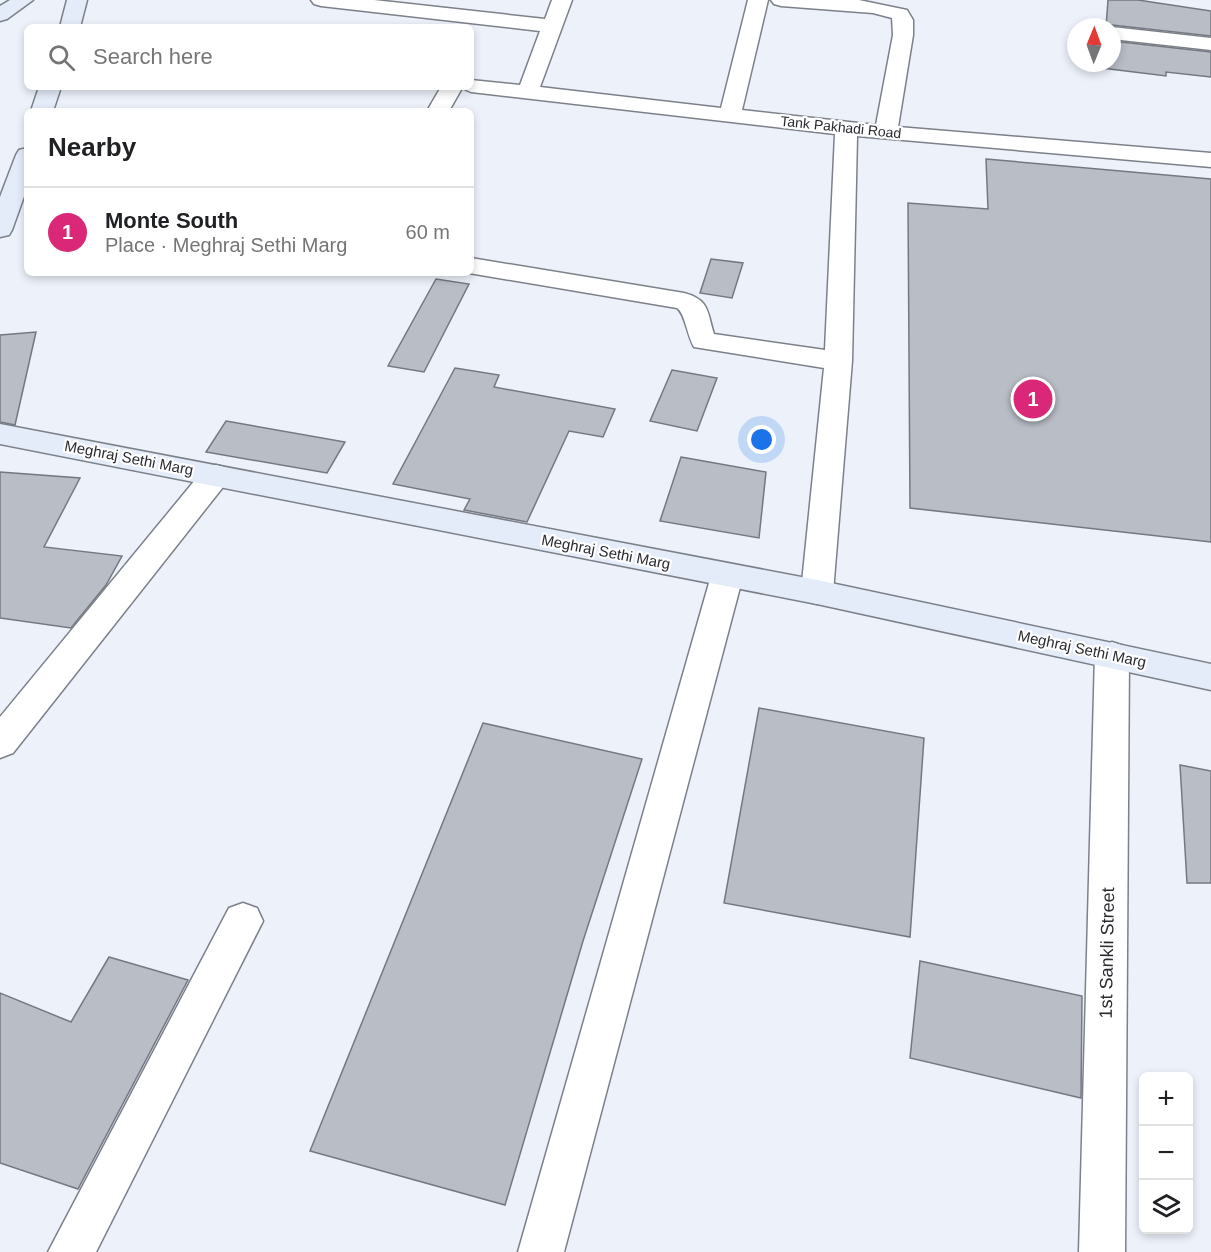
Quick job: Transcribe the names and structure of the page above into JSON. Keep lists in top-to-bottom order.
{
  "streets": {
    "street": ["Tank Pakhadi Road", "Meghraj Sethi Marg", "1st Sankli Street"]
  },
  "crossings": [
    ["Meghraj Sethi Marg", "1st Sankli Street"]
  ],
  "north": "top",
  "page": {
    "search": "Search here",
    "heading": "Nearby",
    "list": [
      {
        "mark": "1",
        "name": "Monte South",
        "note": "Place · Meghraj Sethi Marg",
        "value": "60 m"
      }
    ],
    "pins": "1",
    "map_buttons": ["+", "−"]
  }
}
